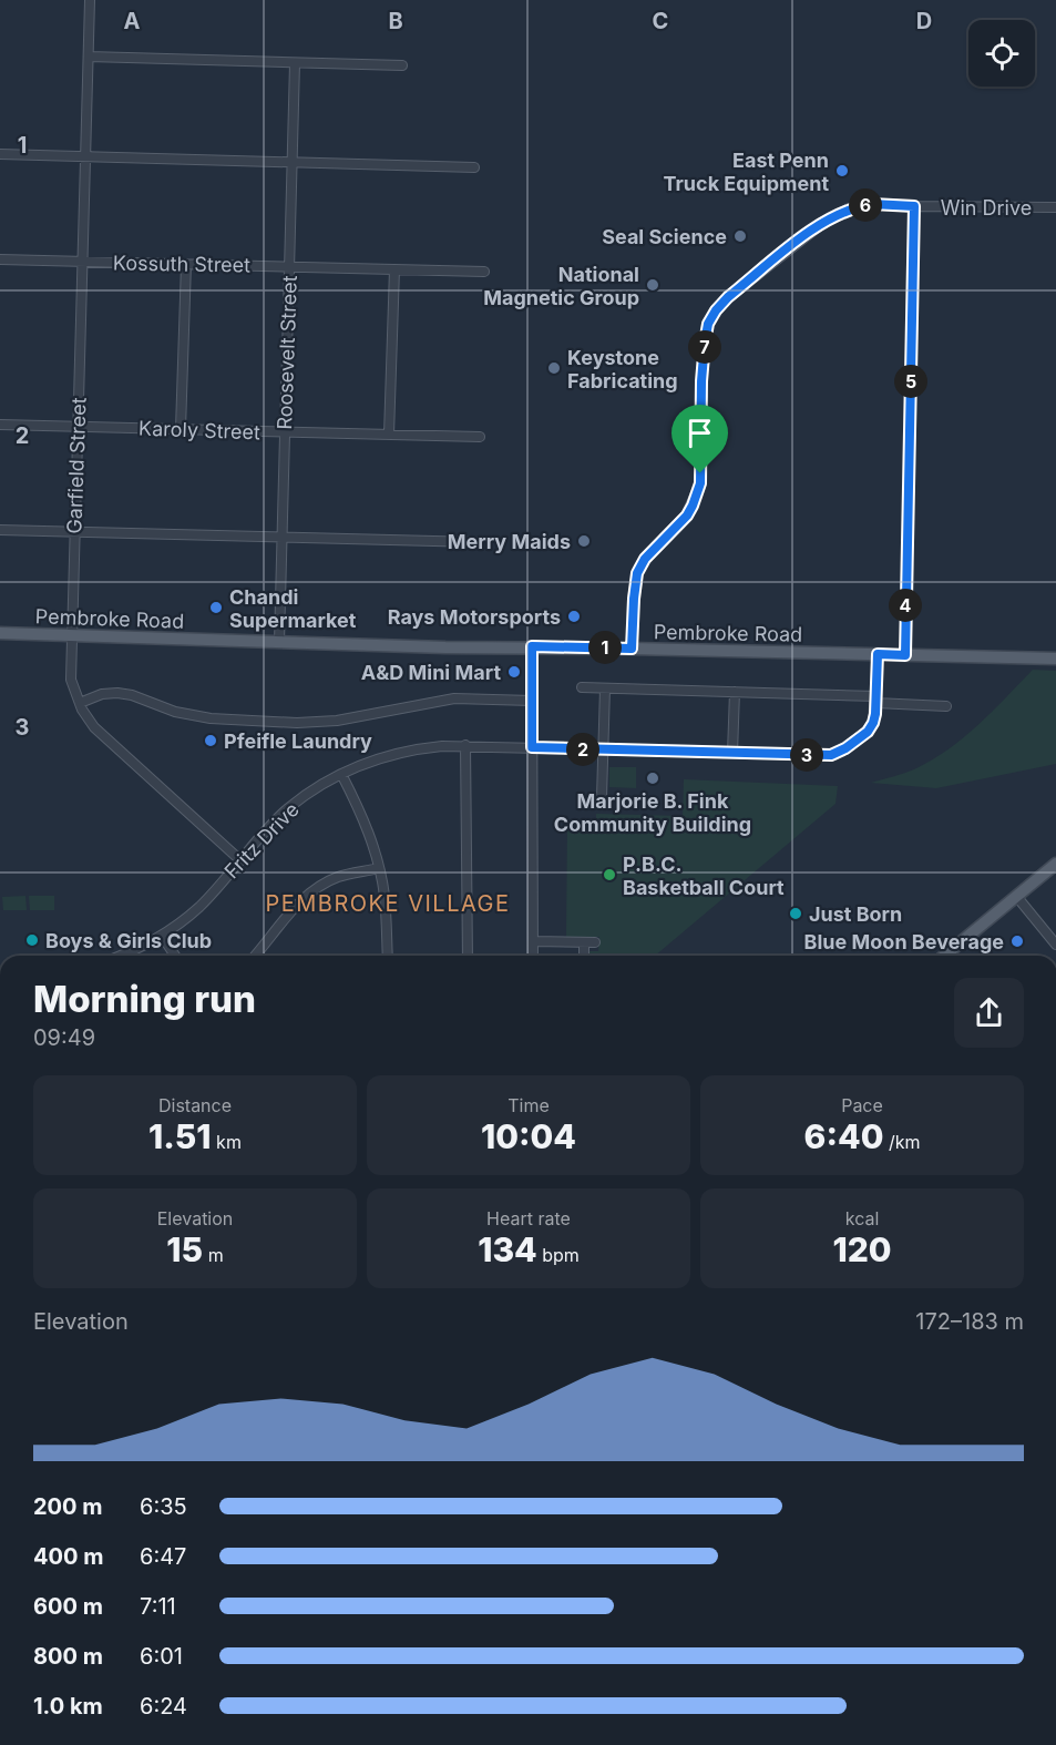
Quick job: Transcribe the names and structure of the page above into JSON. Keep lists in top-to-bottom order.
{
  "streets": {
    "main road": ["Pembroke Road"],
    "street": [
      "Win Drive",
      "Kossuth Street",
      "Roosevelt Street",
      "Karoly Street",
      "Garfield Street",
      "Fritz Drive"
    ]
  },
  "crossings": [
    ["Win Drive", "Pembroke Road"],
    ["Kossuth Street", "Roosevelt Street"],
    ["Kossuth Street", "Garfield Street"],
    ["Roosevelt Street", "Karoly Street"],
    ["Roosevelt Street", "Pembroke Road"],
    ["Karoly Street", "Garfield Street"],
    ["Garfield Street", "Pembroke Road"],
    ["Garfield Street", "Fritz Drive"],
    ["Pembroke Road", "Fritz Drive"]
  ],
  "districts": ["PEMBROKE VILLAGE"],
  "places": [
    "East Penn Truck Equipment",
    "Seal Science",
    "National Magnetic Group",
    "Keystone Fabricating",
    "Merry Maids",
    "Chandi Supermarket",
    "Rays Motorsports",
    "A&D Mini Mart",
    "Pfeifle Laundry",
    "Marjorie B. Fink Community Building",
    "P.B.C. Basketball Court",
    "Just Born",
    "Boys & Girls Club",
    "Blue Moon Beverage"
  ],
  "page": {
    "pins": [
      "6",
      "7",
      "5",
      "4",
      "1",
      "2",
      "3"
    ],
    "heading": ["Morning run", "09:49"],
    "stats": [
      ["Distance", "1.51 km"],
      ["Time", "10:04"],
      ["Pace", "6:40 /km"],
      ["Elevation", "15 m"],
      ["Heart rate", "134 bpm"],
      ["kcal", "120"]
    ],
    "chart": ["Elevation", "172–183 m"],
    "list": [
      {
        "name": "200 m",
        "note": "6:35"
      },
      {
        "name": "400 m",
        "note": "6:47"
      },
      {
        "name": "600 m",
        "note": "7:11"
      },
      {
        "name": "800 m",
        "note": "6:01"
      },
      {
        "name": "1.0 km",
        "note": "6:24"
      }
    ]
  },
  "grid": {
    "columns": [
      "A",
      "B",
      "C",
      "D"
    ],
    "rows": ["1", "2", "3"]
  }
}
